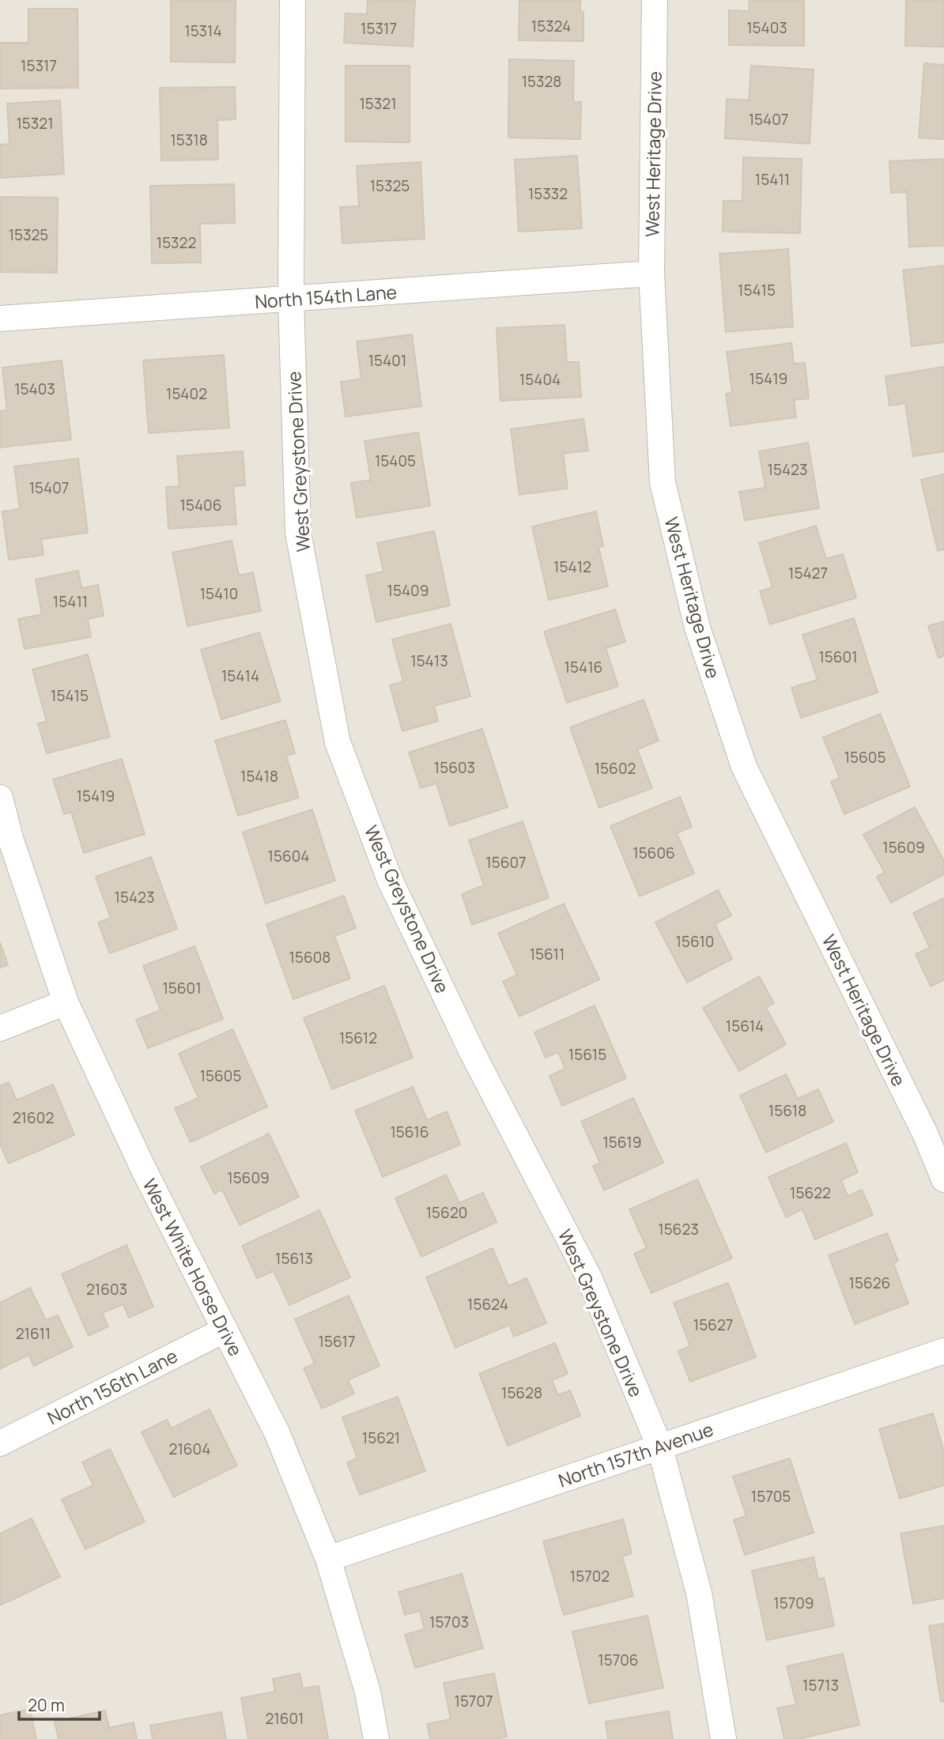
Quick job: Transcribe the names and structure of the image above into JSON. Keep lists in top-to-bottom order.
{
  "streets": {
    "street": [
      "West Heritage Drive",
      "North 154th Lane",
      "West Greystone Drive",
      "West White Horse Drive",
      "North 156th Lane",
      "North 157th Avenue"
    ]
  },
  "crossings": [
    ["West Heritage Drive", "North 154th Lane"],
    ["North 154th Lane", "West Greystone Drive"],
    ["West Greystone Drive", "North 157th Avenue"],
    ["West White Horse Drive", "North 156th Lane"],
    ["West White Horse Drive", "North 157th Avenue"]
  ],
  "house_numbers": [
    "15324",
    "15403",
    "15317",
    "15314",
    "15317",
    "15328",
    "15321",
    "15407",
    "15321",
    "15318",
    "15411",
    "15325",
    "15332",
    "15325",
    "15322",
    "15415",
    "15401",
    "15419",
    "15404",
    "15403",
    "15402",
    "15405",
    "15423",
    "15407",
    "15406",
    "15412",
    "15427",
    "15409",
    "15410",
    "15411",
    "15601",
    "15413",
    "15416",
    "15414",
    "15415",
    "15605",
    "15603",
    "15602",
    "15418",
    "15419",
    "15609",
    "15606",
    "15604",
    "15607",
    "15423",
    "15610",
    "15611",
    "15608",
    "15601",
    "15614",
    "15612",
    "15615",
    "15605",
    "15618",
    "21602",
    "15616",
    "15619",
    "15609",
    "15622",
    "15620",
    "15623",
    "15613",
    "15626",
    "21603",
    "15624",
    "15627",
    "21611",
    "15617",
    "15628",
    "15621",
    "21604",
    "15705",
    "15702",
    "15709",
    "15703",
    "15706",
    "15713",
    "15707",
    "21601"
  ],
  "scale_bar": "20 m"
}
